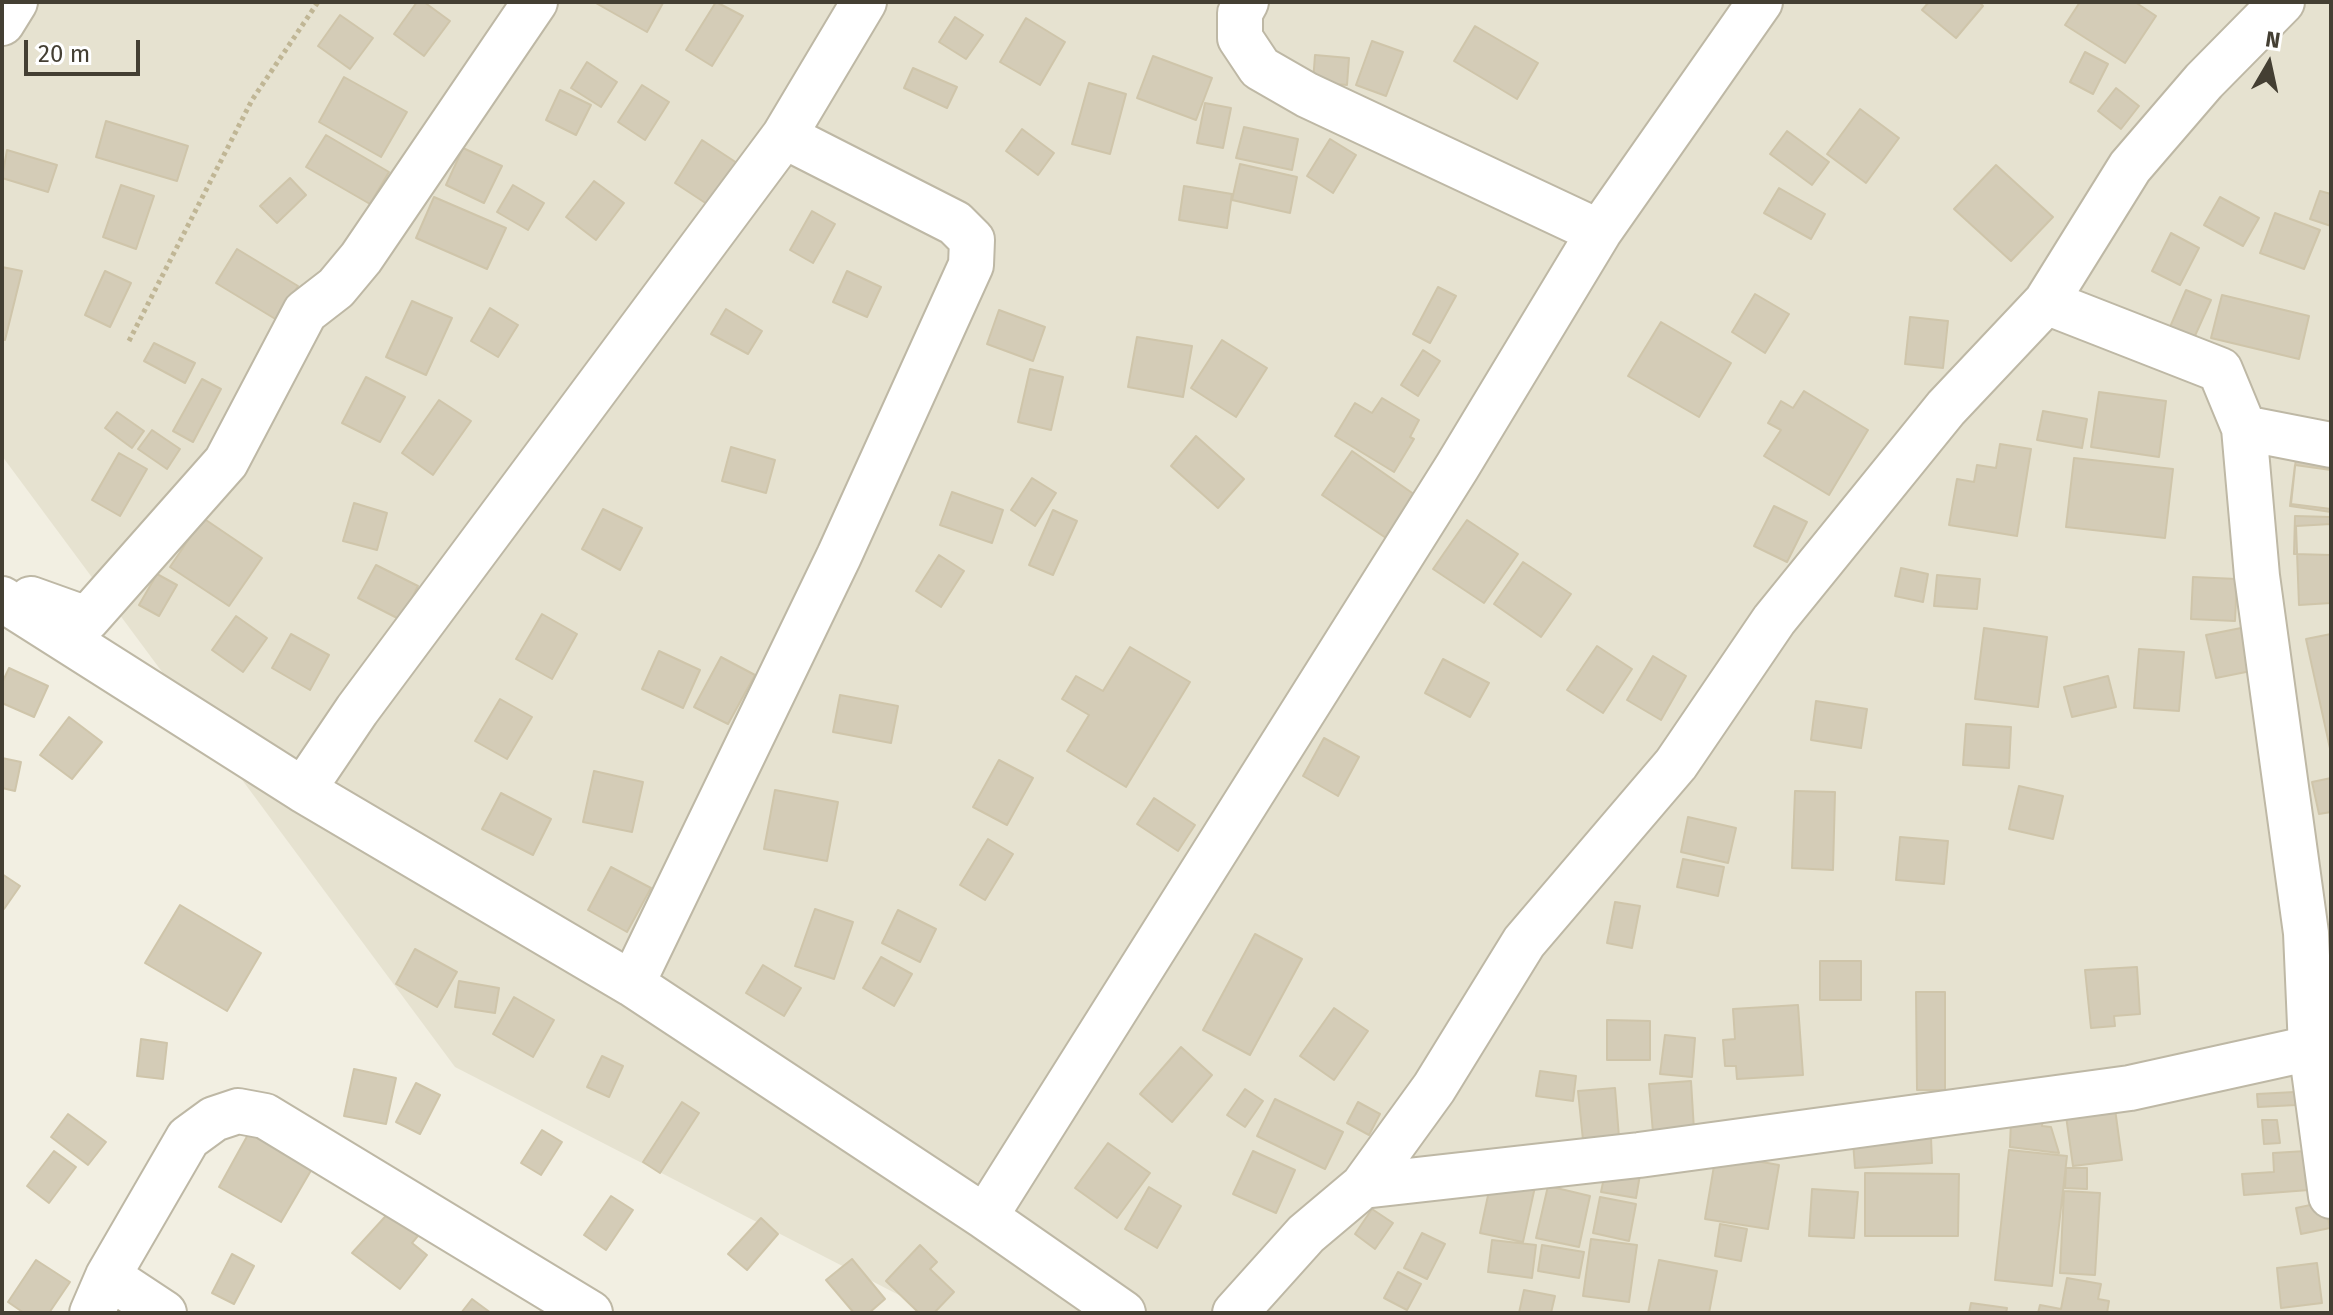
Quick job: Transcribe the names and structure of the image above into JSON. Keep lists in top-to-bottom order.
{
  "scale_bar": "20 m",
  "north": "top"
}
